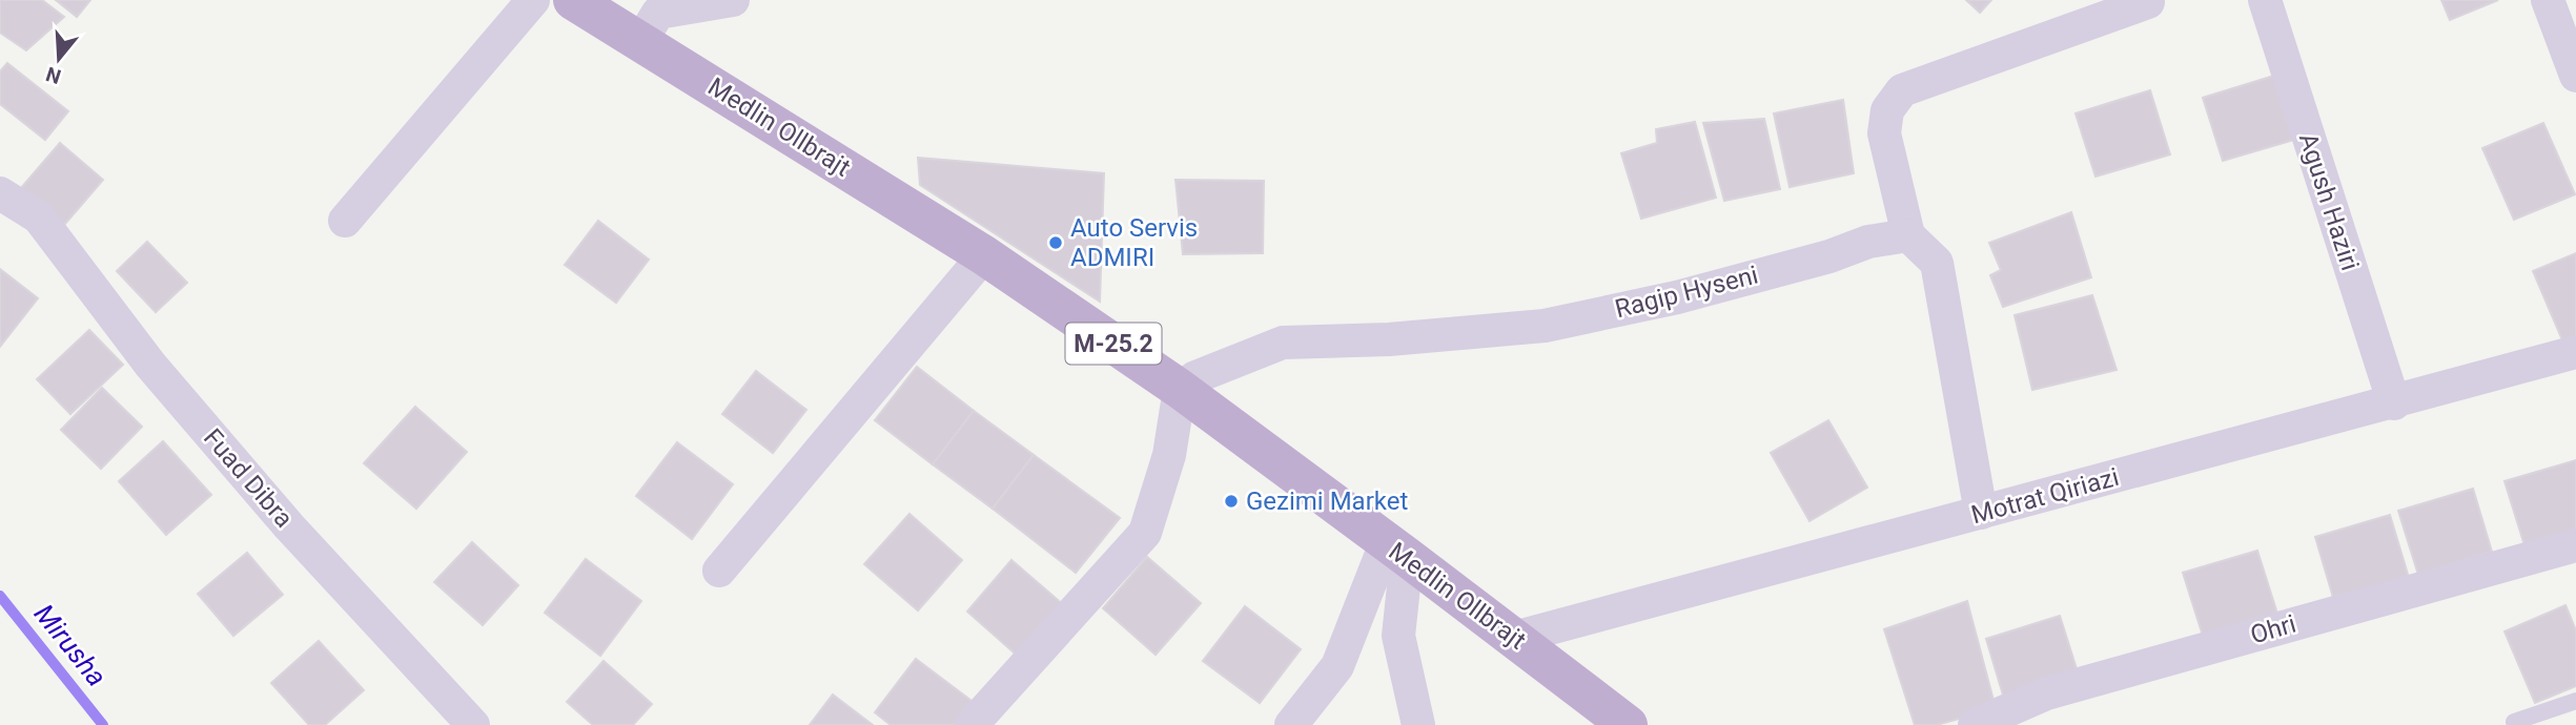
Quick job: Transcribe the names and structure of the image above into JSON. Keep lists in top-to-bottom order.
{
  "streets": {
    "main road": ["Medlin Ollbrajt", "M-25.2"],
    "street": [
      "Agush Haziri",
      "Ragip Hyseni",
      "Fuad Dibra",
      "Motrat Qiriazi",
      "Ohri"
    ]
  },
  "crossings": [
    ["Medlin Ollbrajt", "Ragip Hyseni"],
    ["Medlin Ollbrajt", "Motrat Qiriazi"],
    ["Agush Haziri", "Motrat Qiriazi"]
  ],
  "water": ["Mirusha"],
  "places": ["Auto Servis ADMIRI", "Gezimi Market"],
  "north": "bottom"
}
